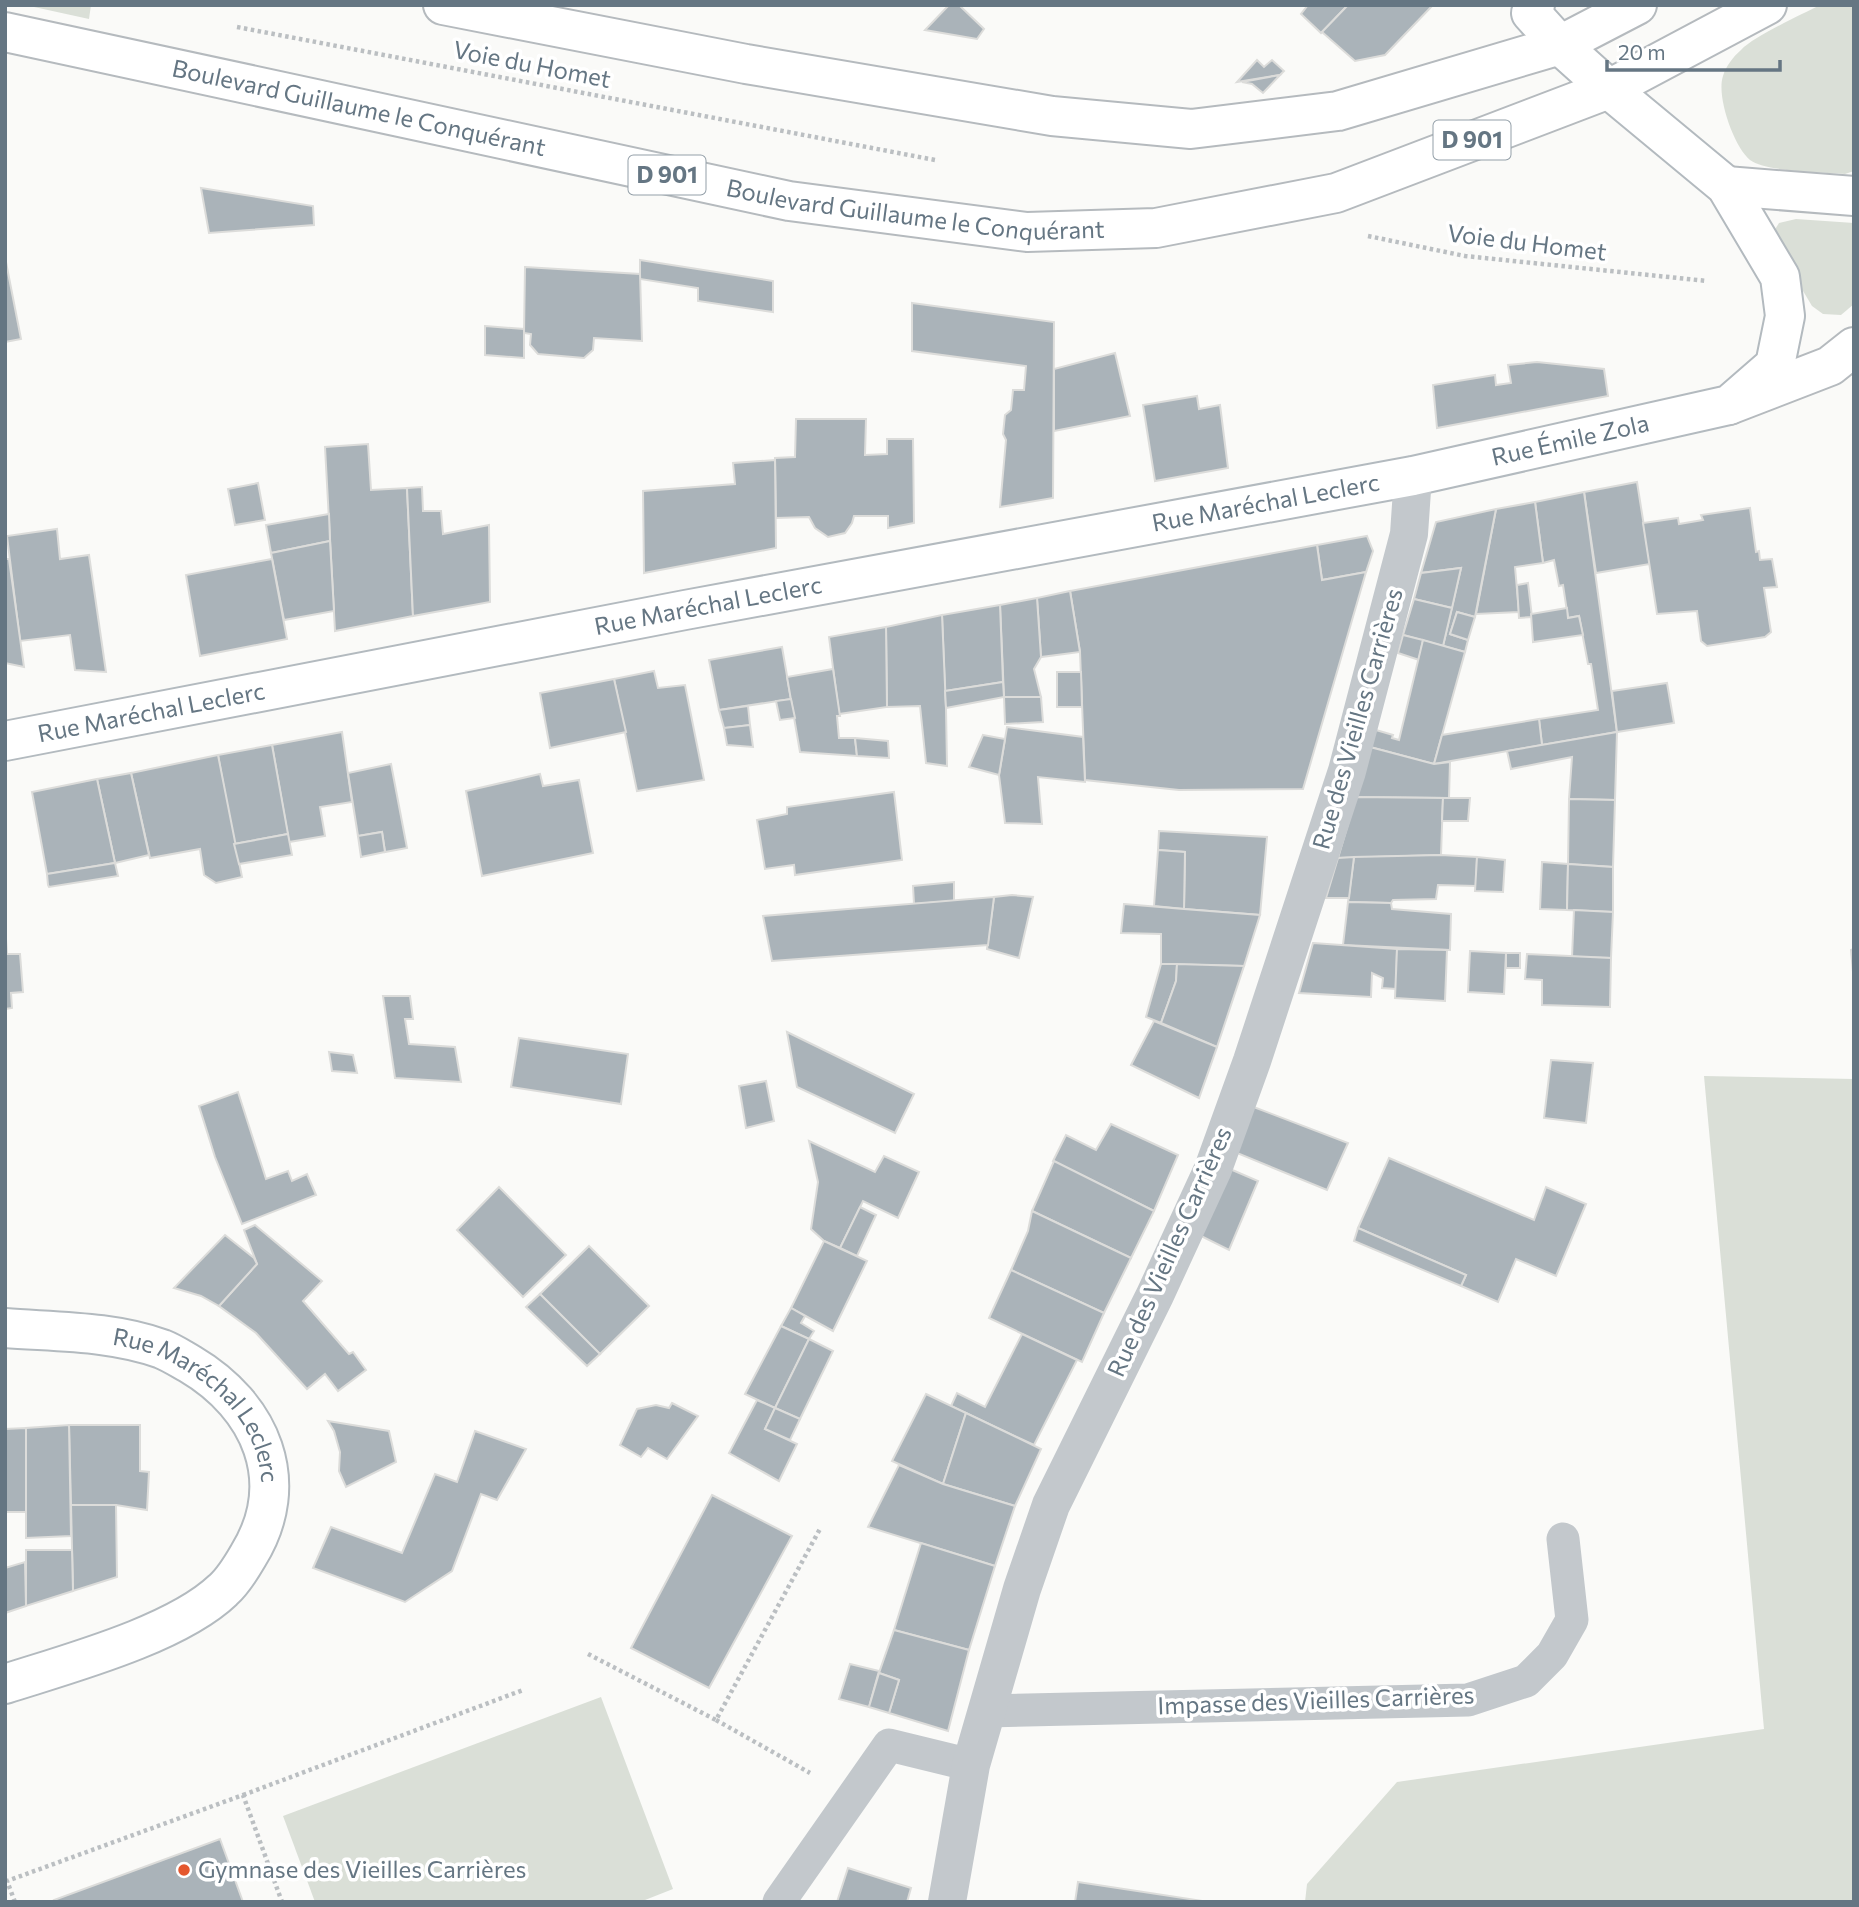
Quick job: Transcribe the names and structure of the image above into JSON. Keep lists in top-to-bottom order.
{
  "streets": {
    "main road": [
      "Boulevard Guillaume le Conquérant",
      "D 901",
      "Rue Émile Zola",
      "Rue Maréchal Leclerc"
    ],
    "street": ["Rue des Vieilles Carrières"],
    "lane": ["Impasse des Vieilles Carrières"],
    "path": ["Voie du Homet"]
  },
  "crossings": [
    ["Boulevard Guillaume le Conquérant", "D 901"],
    ["Rue Émile Zola", "Rue Maréchal Leclerc"],
    ["Rue Émile Zola", "Rue des Vieilles Carrières"],
    ["Rue Maréchal Leclerc", "Rue des Vieilles Carrières"],
    ["Rue des Vieilles Carrières", "Impasse des Vieilles Carrières"]
  ],
  "places": ["Gymnase des Vieilles Carrières"],
  "scale_bar": "20 m"
}
